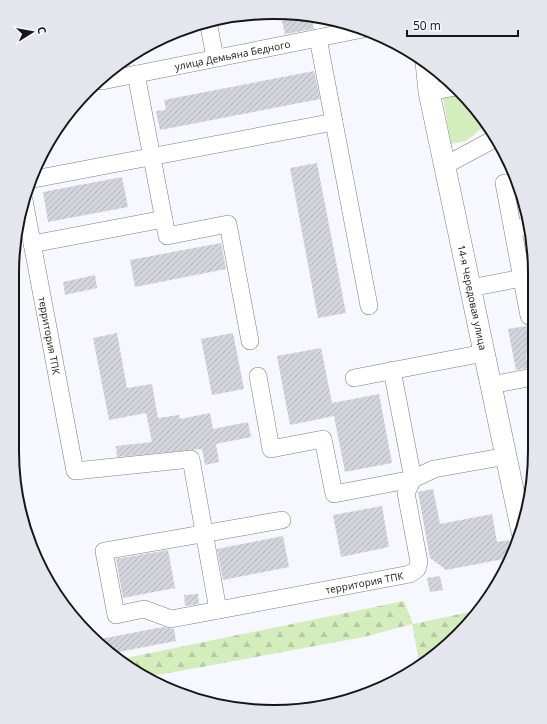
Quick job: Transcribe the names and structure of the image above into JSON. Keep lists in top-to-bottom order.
{
  "streets": {
    "main road": ["14-я Чередовая улица"],
    "street": ["улица Демьяна Бедного", "территория ТПК"]
  },
  "scale_bar": "50 m",
  "north": "right"
}
